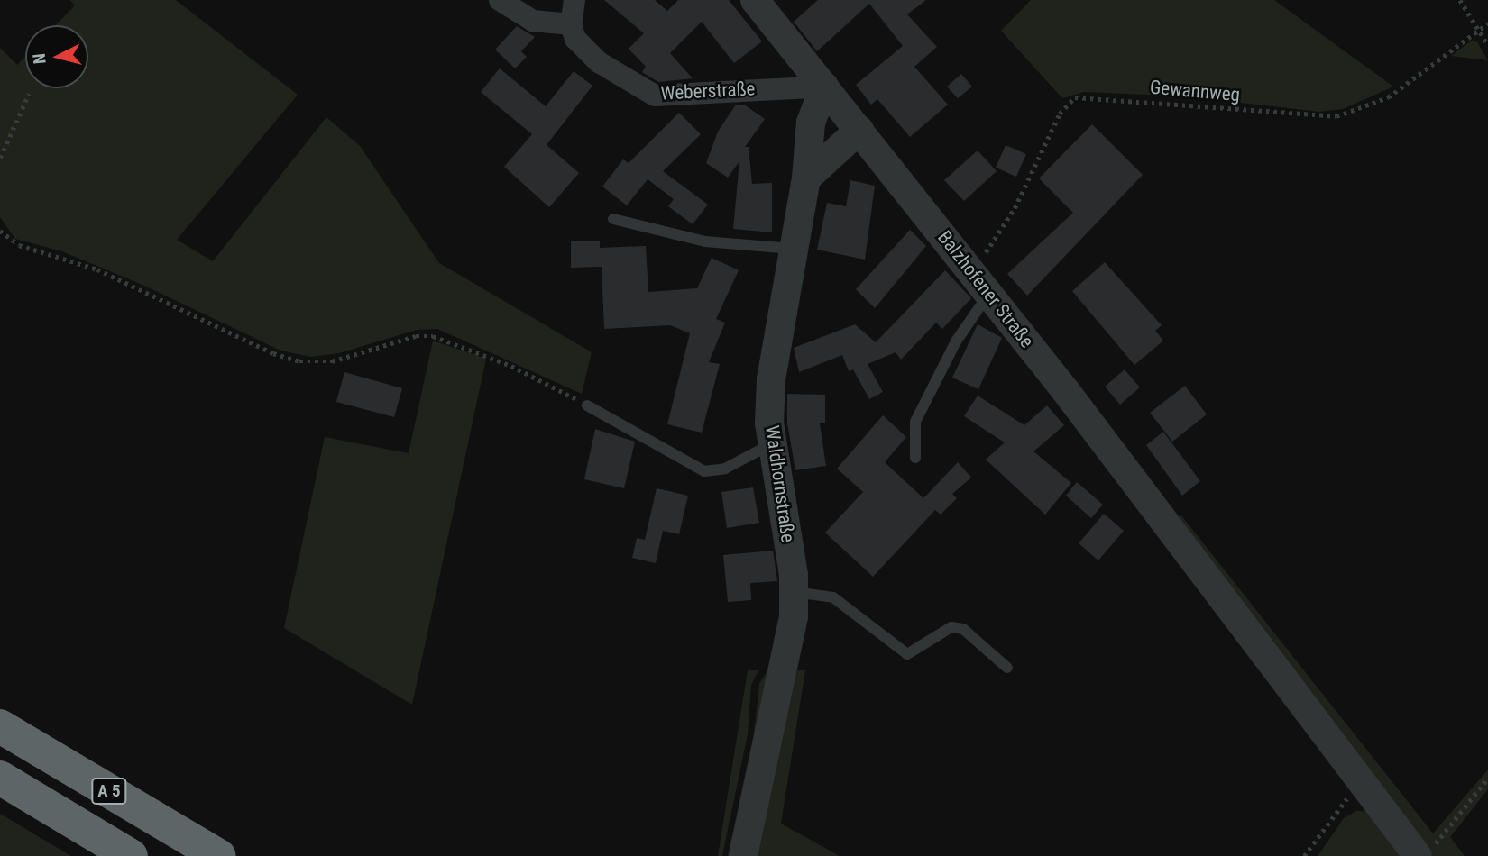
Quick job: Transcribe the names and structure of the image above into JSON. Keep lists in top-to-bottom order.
{
  "streets": {
    "highway": ["A 5"],
    "street": ["Weberstraße", "Balzhofener Straße", "Waldhornstraße"],
    "path": ["Gewannweg"]
  },
  "crossings": [
    ["Weberstraße", "Balzhofener Straße"],
    ["Weberstraße", "Waldhornstraße"],
    ["Gewannweg", "Balzhofener Straße"],
    ["Balzhofener Straße", "Waldhornstraße"]
  ],
  "north": "left"
}
